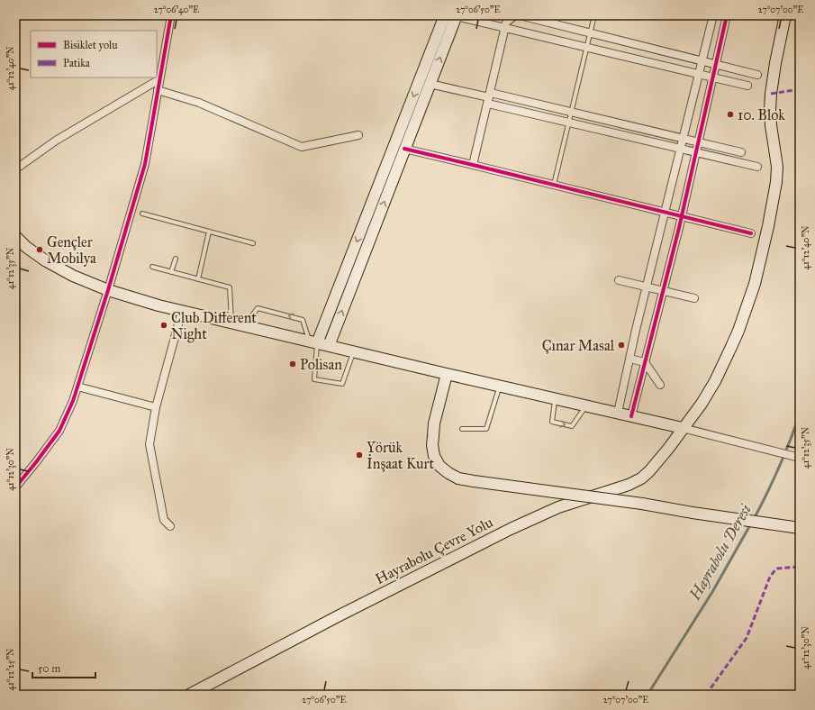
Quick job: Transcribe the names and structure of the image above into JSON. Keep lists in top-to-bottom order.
{
  "streets": {
    "main road": ["Hayrabolu Çevre Yolu"]
  },
  "water": ["Hayrabolu Deresi"],
  "places": [
    "10. Blok",
    "Gençler Mobilya",
    "Club Different Night",
    "Çınar Masal",
    "Polisan",
    "Yörük İnşaat Kurt"
  ],
  "legend": ["Bisiklet yolu", "Patika"],
  "scale_bar": "50 m",
  "coordinates": [
    "27°06'40\"E",
    "27°06'50\"E",
    "27°07'00\"E",
    "41°12'40\"N",
    "41°12'35\"N",
    "41°12'30\"N",
    "41°12'25\"N"
  ]
}
